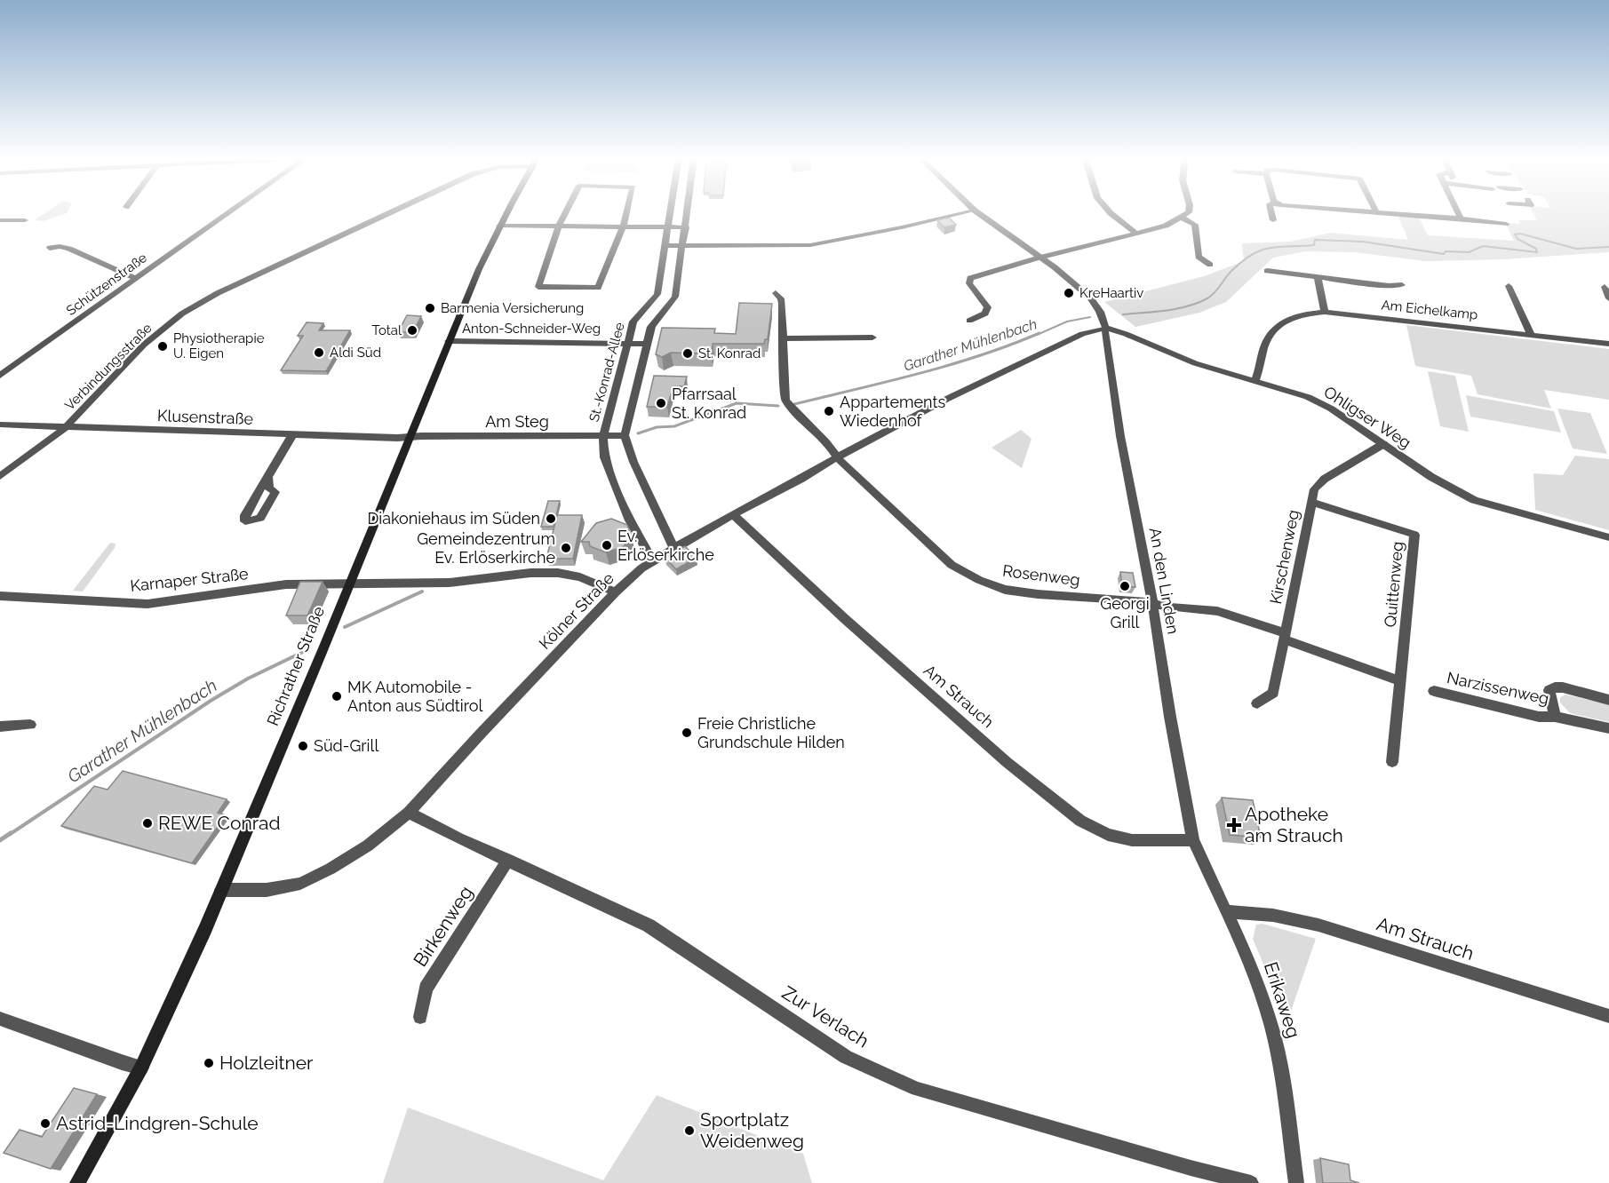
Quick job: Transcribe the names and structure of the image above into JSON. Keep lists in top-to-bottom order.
{
  "streets": {
    "main road": ["Richrather Straße"],
    "street": [
      "Schützenstraße",
      "Am Eichelkamp",
      "Anton-Schneider-Weg",
      "Verbindungsstraße",
      "St.-Konrad-Allee",
      "Klusenstraße",
      "Ohligser Weg",
      "Am Steg",
      "Kirschenweg",
      "Rosenweg",
      "Karnaper Straße",
      "An den Linden",
      "Quittenweg",
      "Kölner Straße",
      "Narzissenweg",
      "Am Strauch",
      "Birkenweg",
      "Erikaweg",
      "Zur Verlach"
    ]
  },
  "crossings": [
    ["Am Eichelkamp", "Ohligser Weg"],
    ["Anton-Schneider-Weg", "St.-Konrad-Allee"],
    ["Anton-Schneider-Weg", "Richrather Straße"],
    ["Verbindungsstraße", "Klusenstraße"],
    ["St.-Konrad-Allee", "Am Steg"],
    ["St.-Konrad-Allee", "Kölner Straße"],
    ["Klusenstraße", "Am Steg"],
    ["Klusenstraße", "Richrather Straße"],
    ["Ohligser Weg", "Kirschenweg"],
    ["Ohligser Weg", "An den Linden"],
    ["Ohligser Weg", "Kölner Straße"],
    ["Am Steg", "Richrather Straße"],
    ["Kirschenweg", "Rosenweg"],
    ["Kirschenweg", "Quittenweg"],
    ["Rosenweg", "An den Linden"],
    ["Rosenweg", "Kölner Straße"],
    ["Karnaper Straße", "Kölner Straße"],
    ["Karnaper Straße", "Richrather Straße"],
    ["An den Linden", "Kölner Straße"],
    ["An den Linden", "Am Strauch"],
    ["An den Linden", "Erikaweg"],
    ["Kölner Straße", "Richrather Straße"],
    ["Kölner Straße", "Am Strauch"],
    ["Kölner Straße", "Zur Verlach"],
    ["Am Strauch", "Erikaweg"],
    ["Birkenweg", "Zur Verlach"]
  ],
  "water": ["Garather Mühlenbach"],
  "places": {
    "other": [
      "KreHaartiv",
      "Barmenia Versicherung",
      "Total",
      "Physiotherapie U. Eigen",
      "Aldi Süd",
      "St. Konrad",
      "Pfarrsaal St. Konrad",
      "Appartements Wiedenhof",
      "Diakoniehaus im Süden",
      "Ev. Erlöserkirche",
      "Gemeindezentrum Ev. Erlöserkirche",
      "Georgi Grill",
      "MK Automobile - Anton aus Südtirol",
      "Freie Christliche Grundschule Hilden",
      "Süd-Grill",
      "REWE Conrad",
      "Holzleitner",
      "Astrid-Lindgren-Schule",
      "Sportplatz Weidenweg"
    ],
    "health": ["Apotheke am Strauch"]
  }
}
